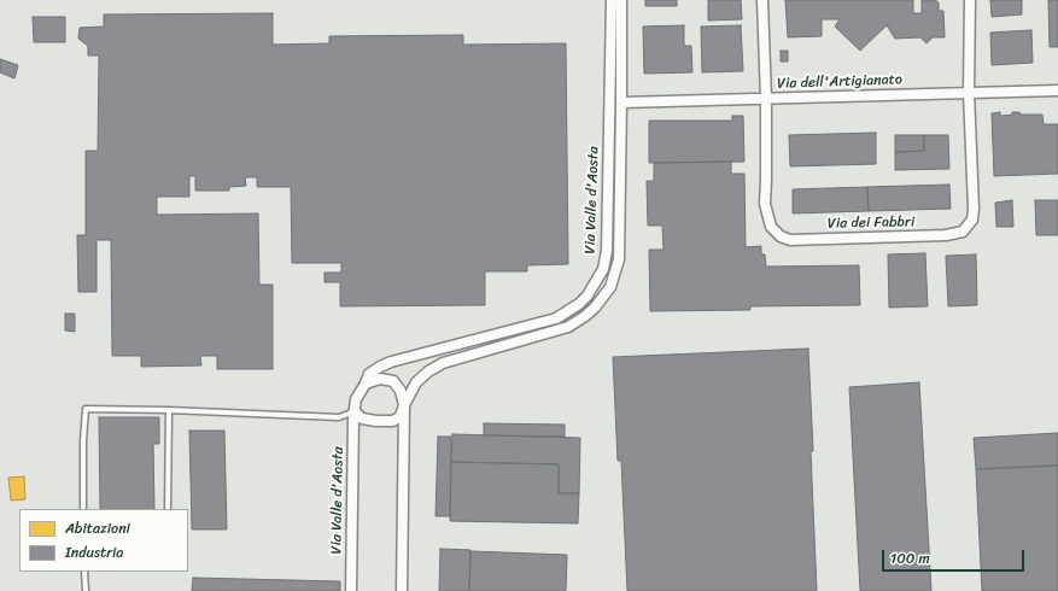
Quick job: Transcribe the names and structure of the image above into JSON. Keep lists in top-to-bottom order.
{
  "streets": {
    "street": ["Via dell'Artigianato", "Via Valle d'Aosta", "Via dei Fabbri"]
  },
  "crossings": [
    ["Via dell'Artigianato", "Via Valle d'Aosta"],
    ["Via dell'Artigianato", "Via dei Fabbri"]
  ],
  "legend": ["Abitazioni", "Industria"],
  "scale_bar": "100 m"
}
